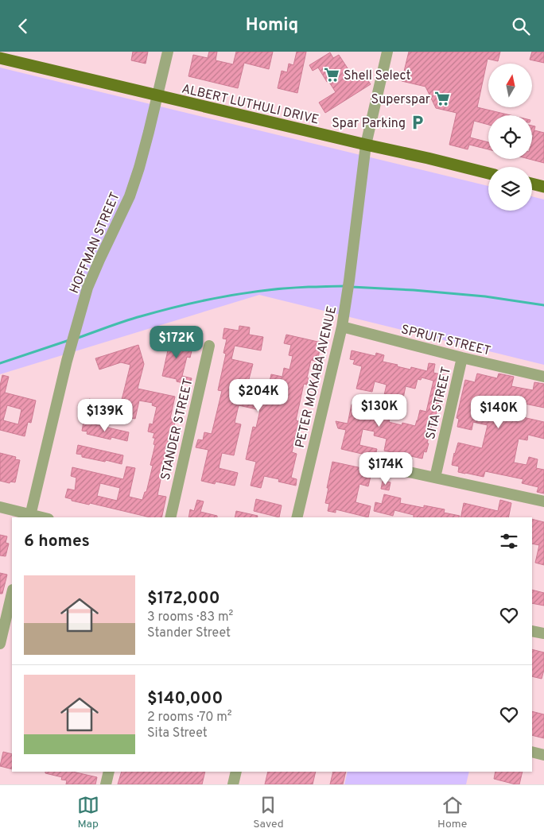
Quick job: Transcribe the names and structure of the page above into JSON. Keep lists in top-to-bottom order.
{
  "streets": {
    "main road": ["ALBERT LUTHULI DRIVE"],
    "street": [
      "HOFFMAN STREET",
      "SPRUIT STREET",
      "PETER MOKABA AVENUE",
      "SITA STREET",
      "STANDER STREET"
    ]
  },
  "crossings": [
    ["ALBERT LUTHULI DRIVE", "HOFFMAN STREET"],
    ["ALBERT LUTHULI DRIVE", "PETER MOKABA AVENUE"],
    ["SPRUIT STREET", "PETER MOKABA AVENUE"],
    ["SPRUIT STREET", "SITA STREET"]
  ],
  "places": {
    "supermarket": ["Shell Select", "Superspar"],
    "parking": ["Spar Parking"]
  },
  "north": "top",
  "page": {
    "header": "Homiq",
    "price": [
      "$172K",
      "$204K",
      "$130K",
      "$140K",
      "$139K",
      "$174K"
    ],
    "heading": "6 homes",
    "list": [
      {
        "name": "$172,000",
        "note": "3 rooms · 83 m² · Stander Street"
      },
      {
        "name": "$140,000",
        "note": "2 rooms · 70 m² · Sita Street"
      }
    ],
    "tabs": ["Map", "Saved", "Home"]
  }
}
